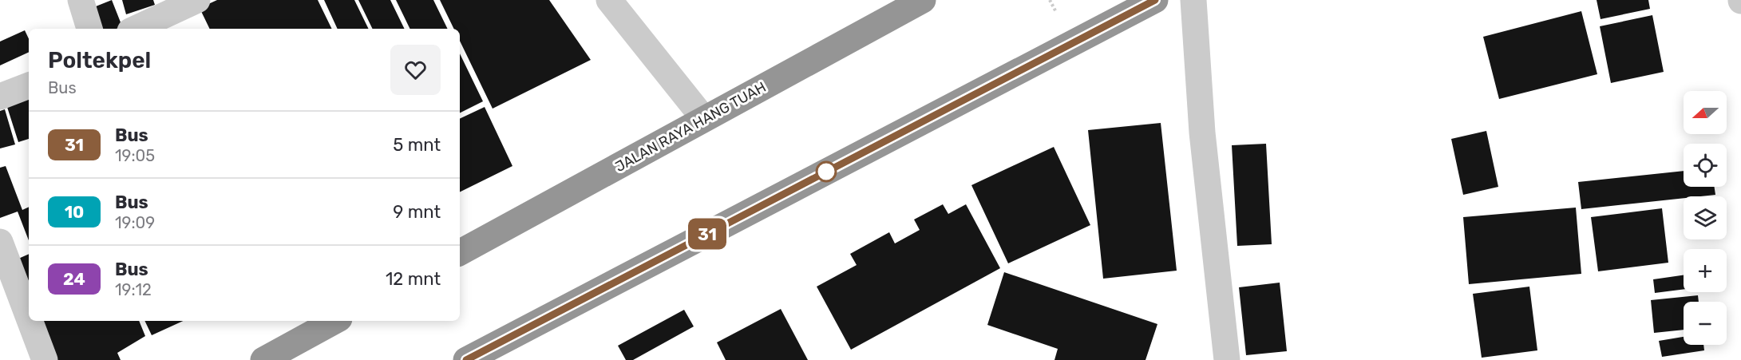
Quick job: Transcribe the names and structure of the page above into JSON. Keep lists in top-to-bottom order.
{
  "streets": {
    "highway": ["JALAN RAYA HANG TUAH"]
  },
  "lines": ["bus line 31"],
  "north": "left",
  "page": {
    "on_map": "31",
    "heading": ["Poltekpel", "Bus"],
    "map_buttons": ["+", "−"],
    "list": [
      {
        "mark": "31",
        "name": "Bus",
        "note": "19:05",
        "value": "5 mnt"
      },
      {
        "mark": "10",
        "name": "Bus",
        "note": "19:09",
        "value": "9 mnt"
      },
      {
        "mark": "24",
        "name": "Bus",
        "note": "19:12",
        "value": "12 mnt"
      }
    ]
  }
}
